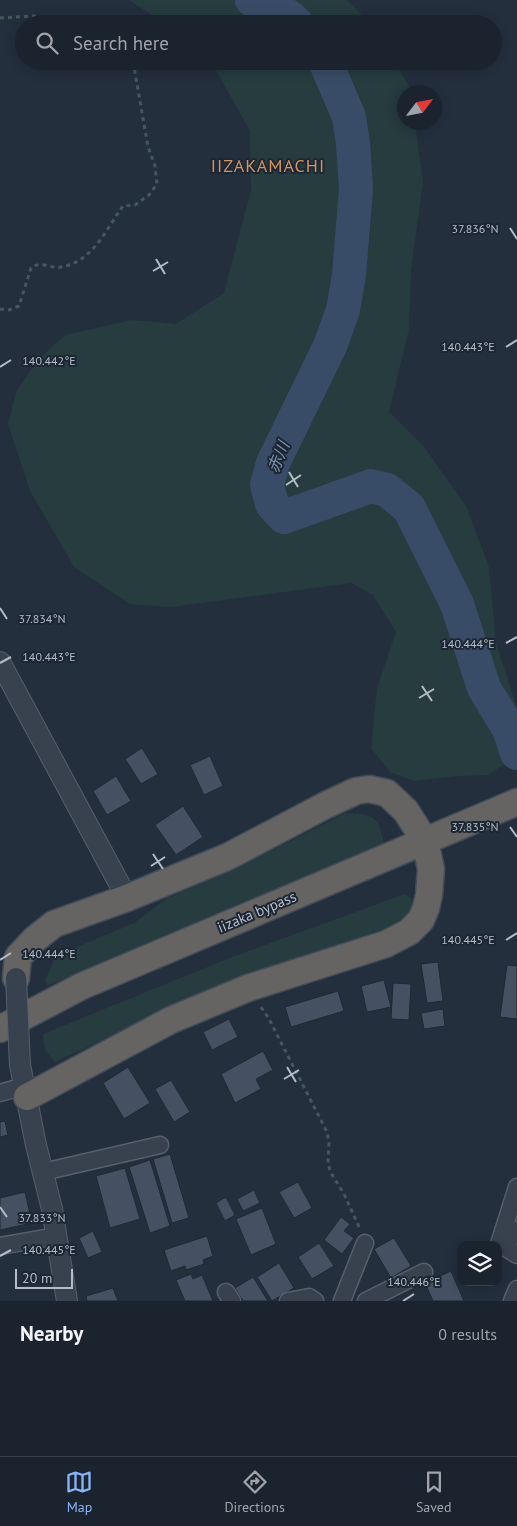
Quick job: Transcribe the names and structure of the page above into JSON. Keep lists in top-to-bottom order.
{
  "streets": {
    "highway": ["iizaka bypass"]
  },
  "districts": ["IIZAKAMACHI"],
  "water": ["赤川"],
  "scale_bar": "20 m",
  "north": "top right",
  "page": {
    "search": "Search here",
    "scale": "20 m",
    "heading": ["Nearby", "0 results"],
    "nav": ["Map", "Directions", "Saved"]
  },
  "coordinates": [
    "37.836°N",
    "140.443°E",
    "140.442°E",
    "37.834°N",
    "140.444°E",
    "37.835°N",
    "140.445°E",
    "37.833°N",
    "140.446°E"
  ]
}
